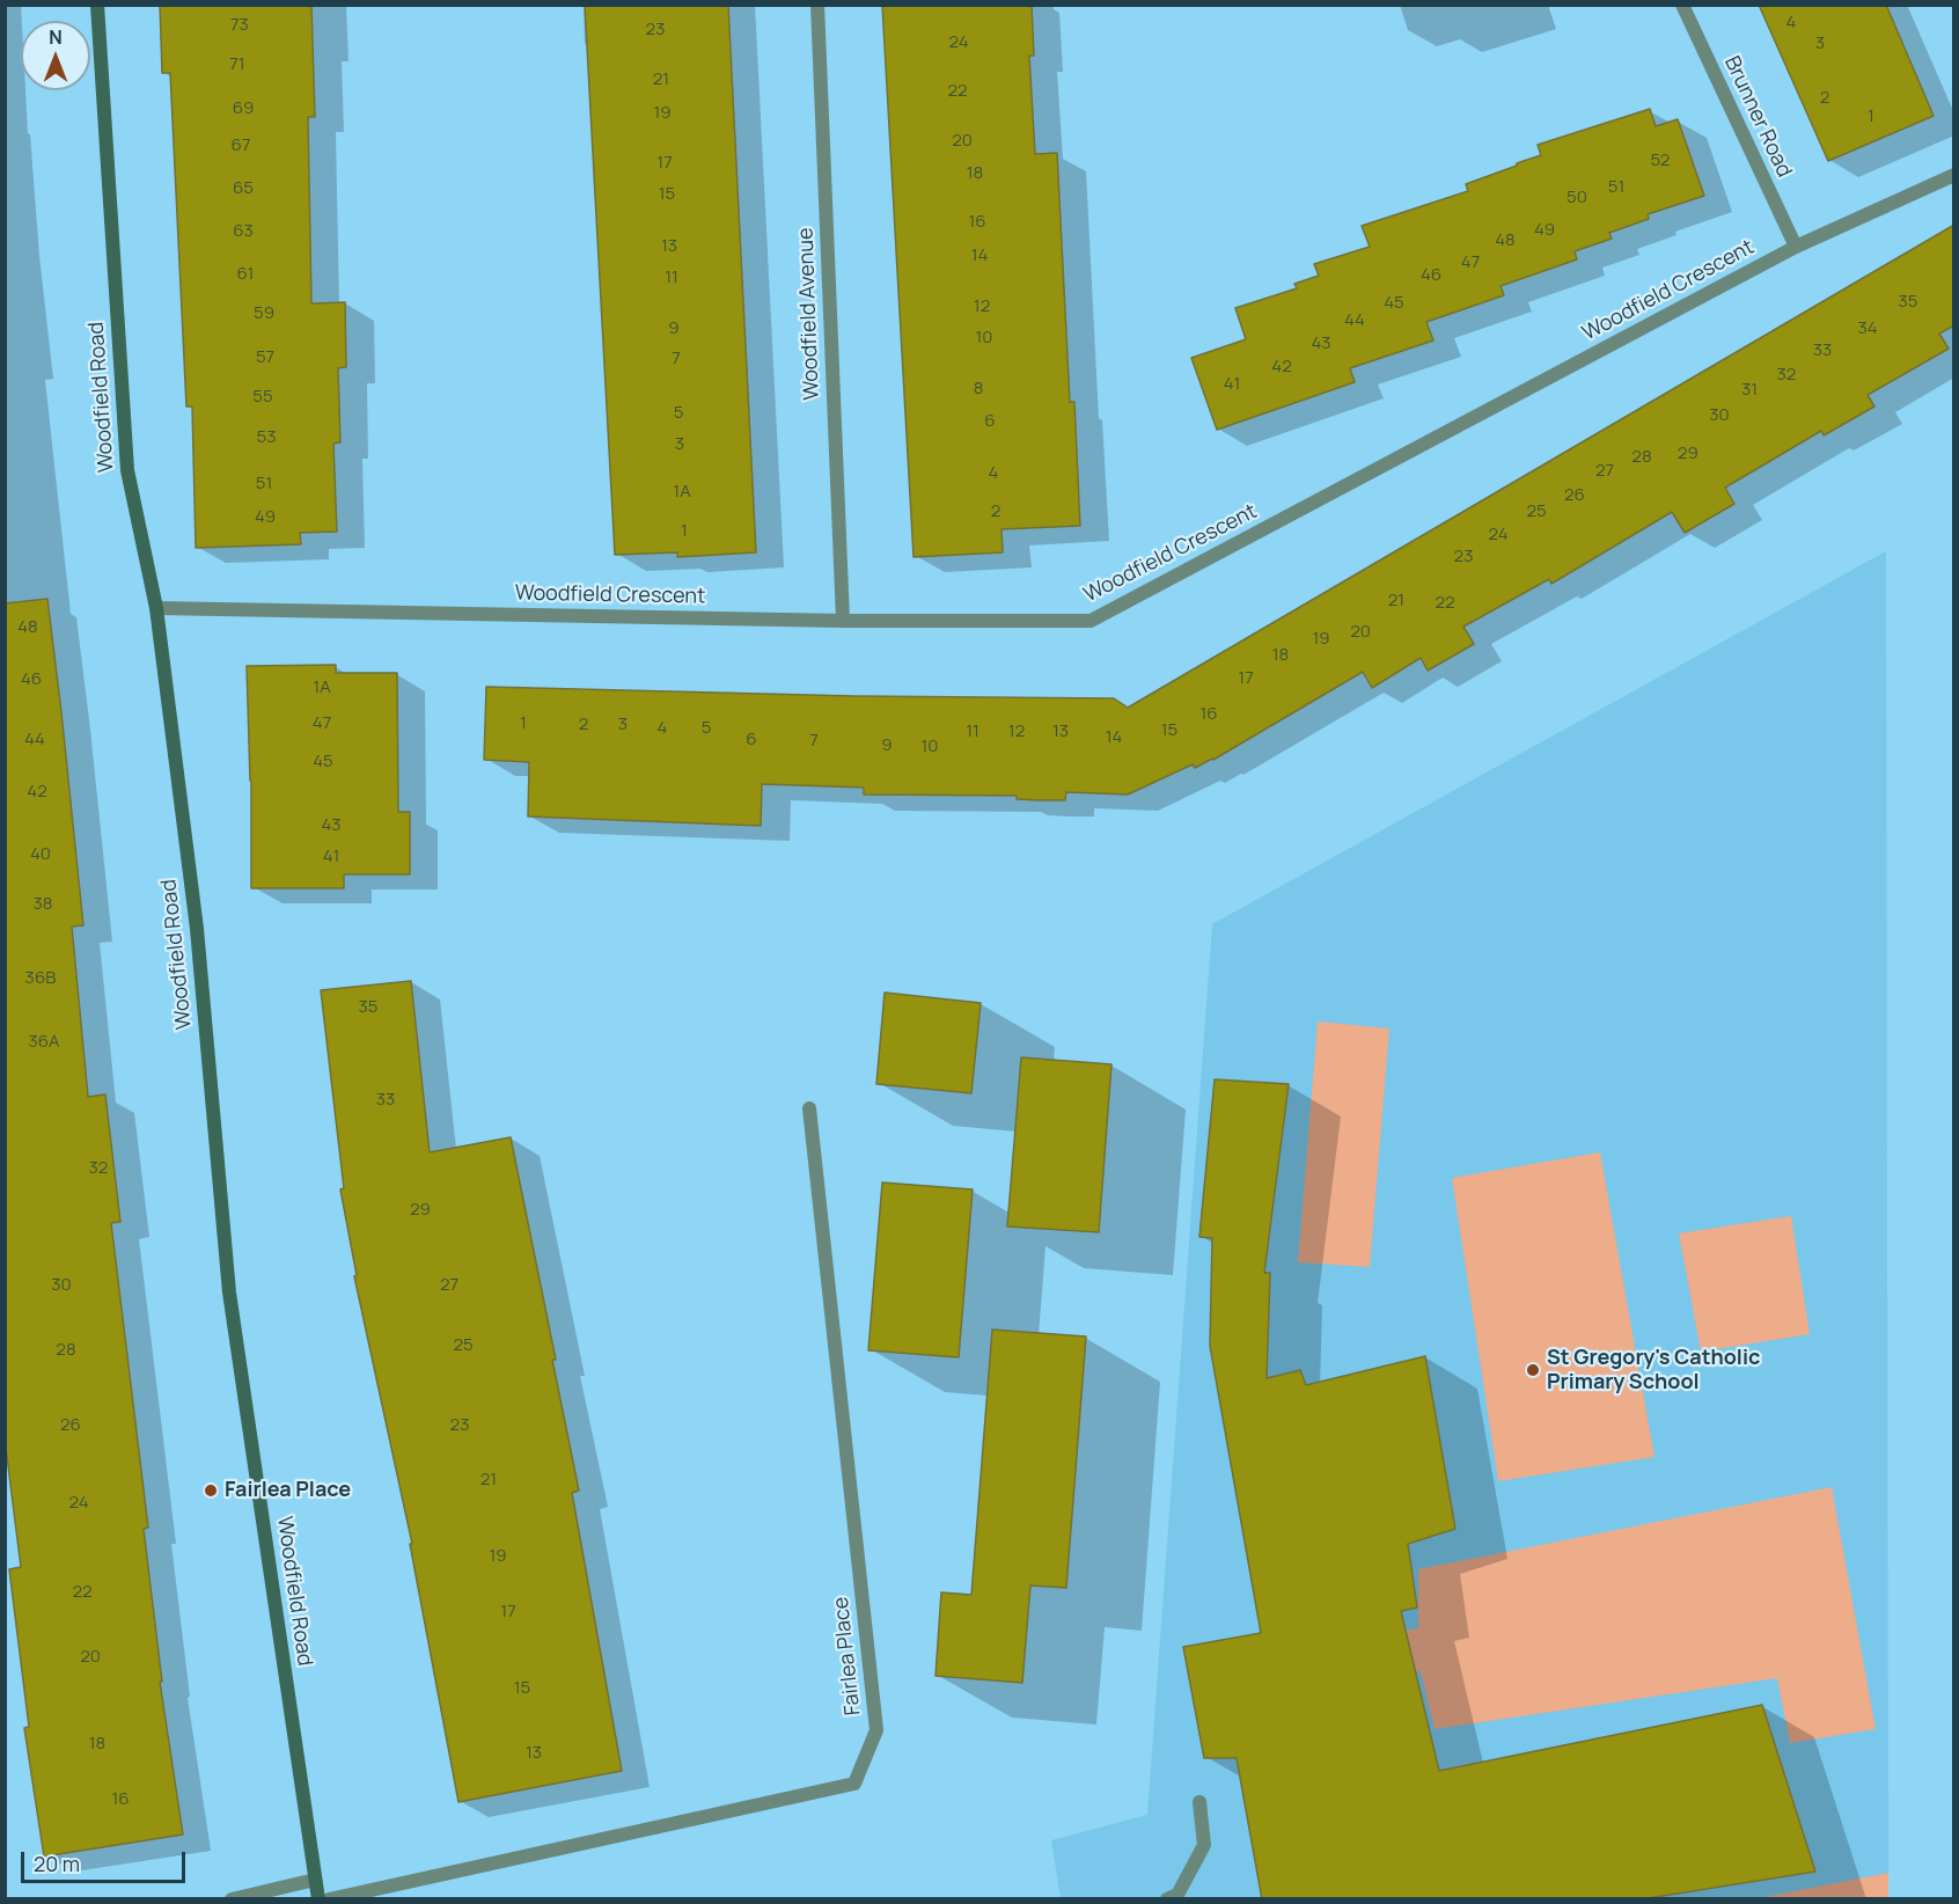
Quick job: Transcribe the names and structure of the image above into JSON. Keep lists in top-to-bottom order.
{
  "streets": {
    "street": [
      "Brunner Road",
      "Woodfield Crescent",
      "Woodfield Avenue",
      "Woodfield Road",
      "Fairlea Place"
    ]
  },
  "crossings": [
    ["Brunner Road", "Woodfield Crescent"],
    ["Woodfield Crescent", "Woodfield Avenue"],
    ["Woodfield Crescent", "Woodfield Road"]
  ],
  "places": ["St Gregory's Catholic Primary School", "Fairlea Place"],
  "house_numbers": [
    "4",
    "73",
    "23",
    "24",
    "3",
    "71",
    "21",
    "22",
    "2",
    "69",
    "19",
    "1",
    "20",
    "67",
    "52",
    "17",
    "18",
    "51",
    "65",
    "15",
    "50",
    "16",
    "49",
    "63",
    "48",
    "13",
    "14",
    "47",
    "61",
    "46",
    "11",
    "35",
    "45",
    "12",
    "59",
    "44",
    "9",
    "34",
    "10",
    "43",
    "33",
    "57",
    "7",
    "42",
    "32",
    "41",
    "8",
    "31",
    "55",
    "5",
    "30",
    "6",
    "53",
    "3",
    "29",
    "28",
    "27",
    "4",
    "51",
    "1A",
    "26",
    "2",
    "25",
    "49",
    "1",
    "24",
    "23",
    "21",
    "22",
    "48",
    "20",
    "19",
    "18",
    "17",
    "46",
    "1A",
    "16",
    "47",
    "1",
    "2",
    "3",
    "4",
    "5",
    "15",
    "11",
    "12",
    "13",
    "14",
    "44",
    "6",
    "7",
    "9",
    "10",
    "45",
    "42",
    "43",
    "40",
    "41",
    "38",
    "36B",
    "35",
    "36A",
    "33",
    "32",
    "29",
    "30",
    "27",
    "25",
    "28",
    "26",
    "23",
    "21",
    "24",
    "19",
    "22",
    "17",
    "20",
    "15",
    "18",
    "13",
    "16"
  ],
  "scale_bar": "20 m",
  "north": "top"
}
